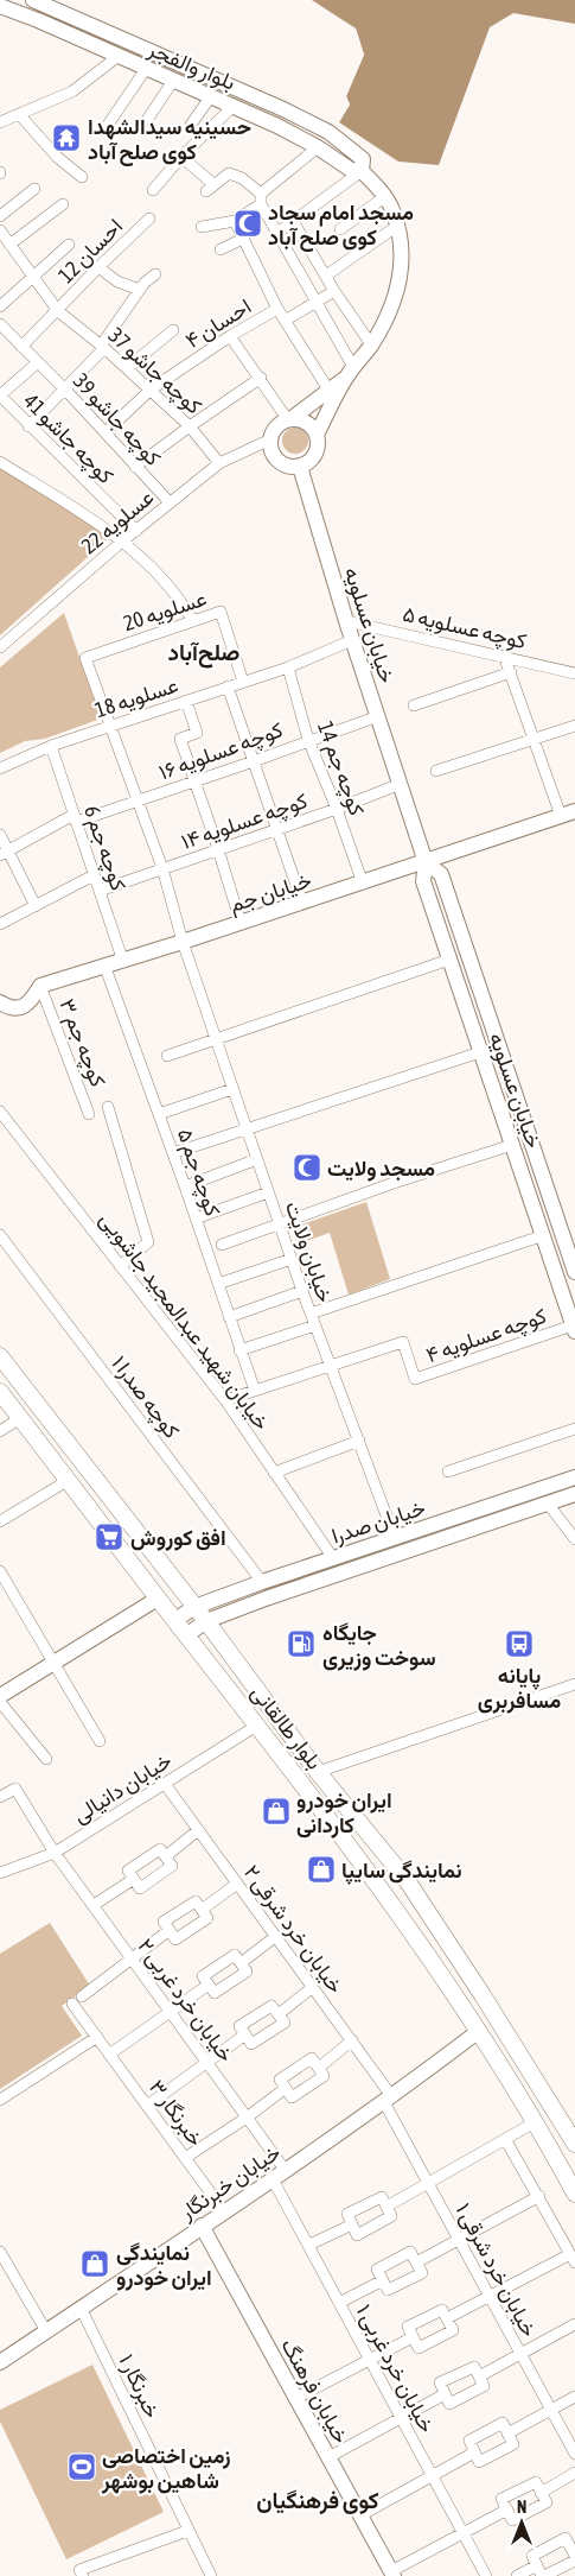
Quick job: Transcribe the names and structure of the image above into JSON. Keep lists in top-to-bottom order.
{
  "streets": {
    "main road": ["بلوار طالقانی"],
    "street": [
      "بلوار والفجر",
      "احسان 12",
      "احسان ۴",
      "کوچه جاشو 37",
      "کوچه جاشو 39",
      "کوچه جاشو 41",
      "عسلویه 22",
      "عسلویه 20",
      "خیابان عسلویه",
      "کوچه عسلویه ۵",
      "عسلویه 18",
      "کوچه عسلویه ۱۶",
      "کوچه جم 14",
      "کوچه عسلویه ۱۴",
      "کوچه جم 6",
      "خیابان جم",
      "کوچه جم ۳",
      "کوچه جم ۵",
      "خیابان ولایت",
      "خیابان شهید عبدالمجید جاشویی",
      "کوچه عسلویه ۴",
      "کوچه صدرا ۱",
      "خیابان صدرا",
      "خیابان دانیالی",
      "خیابان خرد شرقی ۲",
      "خیابان خرد غربی ۲",
      "خبرنگار ۳",
      "خیابان خبرنگار",
      "خیابان خرد شرقی ۱",
      "خیابان خرد غربی ۱",
      "خبرنگار ۱",
      "خیابان فرهنگ"
    ]
  },
  "crossings": [
    ["احسان 12", "کوچه جاشو 37"],
    ["احسان 12", "کوچه جاشو 39"],
    ["احسان ۴", "کوچه جاشو 37"],
    ["احسان ۴", "کوچه جاشو 39"],
    ["کوچه جاشو 37", "عسلویه 22"],
    ["کوچه جاشو 39", "عسلویه 22"],
    ["کوچه جاشو 41", "عسلویه 22"],
    ["عسلویه 22", "خیابان عسلویه"],
    ["عسلویه 20", "عسلویه 18"],
    ["عسلویه 20", "خیابان ولایت"],
    ["خیابان عسلویه", "کوچه عسلویه ۵"],
    ["خیابان عسلویه", "عسلویه 18"],
    ["خیابان عسلویه", "کوچه عسلویه ۱۶"],
    ["خیابان عسلویه", "کوچه عسلویه ۱۴"],
    ["خیابان عسلویه", "خیابان جم"],
    ["خیابان عسلویه", "کوچه عسلویه ۴"],
    ["عسلویه 18", "کوچه جم 14"],
    ["عسلویه 18", "کوچه جم 6"],
    ["عسلویه 18", "خیابان ولایت"],
    ["کوچه عسلویه ۱۶", "کوچه جم 14"],
    ["کوچه عسلویه ۱۶", "کوچه جم 6"],
    ["کوچه عسلویه ۱۶", "خیابان ولایت"],
    ["کوچه جم 14", "کوچه عسلویه ۱۴"],
    ["کوچه جم 14", "خیابان جم"],
    ["کوچه عسلویه ۱۴", "کوچه جم 6"],
    ["کوچه عسلویه ۱۴", "خیابان ولایت"],
    ["کوچه جم 6", "خیابان جم"],
    ["خیابان جم", "کوچه جم ۳"],
    ["خیابان جم", "کوچه جم ۵"],
    ["خیابان جم", "خیابان ولایت"],
    ["خیابان ولایت", "کوچه عسلویه ۴"],
    ["خیابان ولایت", "خیابان صدرا"],
    ["خیابان شهید عبدالمجید جاشویی", "خیابان صدرا"],
    ["کوچه صدرا ۱", "خیابان صدرا"],
    ["خیابان صدرا", "بلوار طالقانی"],
    ["بلوار طالقانی", "خیابان دانیالی"],
    ["بلوار طالقانی", "خیابان خبرنگار"],
    ["خیابان دانیالی", "خیابان خرد شرقی ۲"],
    ["خیابان دانیالی", "خیابان خرد غربی ۲"],
    ["خیابان خرد شرقی ۲", "خیابان خبرنگار"],
    ["خیابان خرد شرقی ۲", "خیابان خرد شرقی ۱"],
    ["خیابان خرد غربی ۲", "خیابان خبرنگار"],
    ["خبرنگار ۳", "خیابان خبرنگار"],
    ["خیابان خبرنگار", "خیابان خرد شرقی ۱"],
    ["خیابان خبرنگار", "خیابان خرد غربی ۱"],
    ["خیابان خبرنگار", "خبرنگار ۱"],
    ["خیابان خبرنگار", "خیابان فرهنگ"]
  ],
  "districts": ["صلح‌آباد", "کوی فرهنگیان"],
  "places": {
    "temple": ["حسینیه سیدالشهدا کوی صلح آباد"],
    "mosque": ["مسجد امام سجاد کوی صلح آباد", "مسجد ولایت"],
    "supermarket": ["افق کوروش"],
    "fuel station": ["جایگاه سوخت وزیری"],
    "bus stop": ["پایانه مسافربری"],
    "shop": ["ایران خودرو کاردانی", "نمایندگی سایپا", "نمایندگی ایران خودرو"],
    "sports": ["زمین اختصاصی شاهین بوشهر"]
  },
  "north": "top"
}
